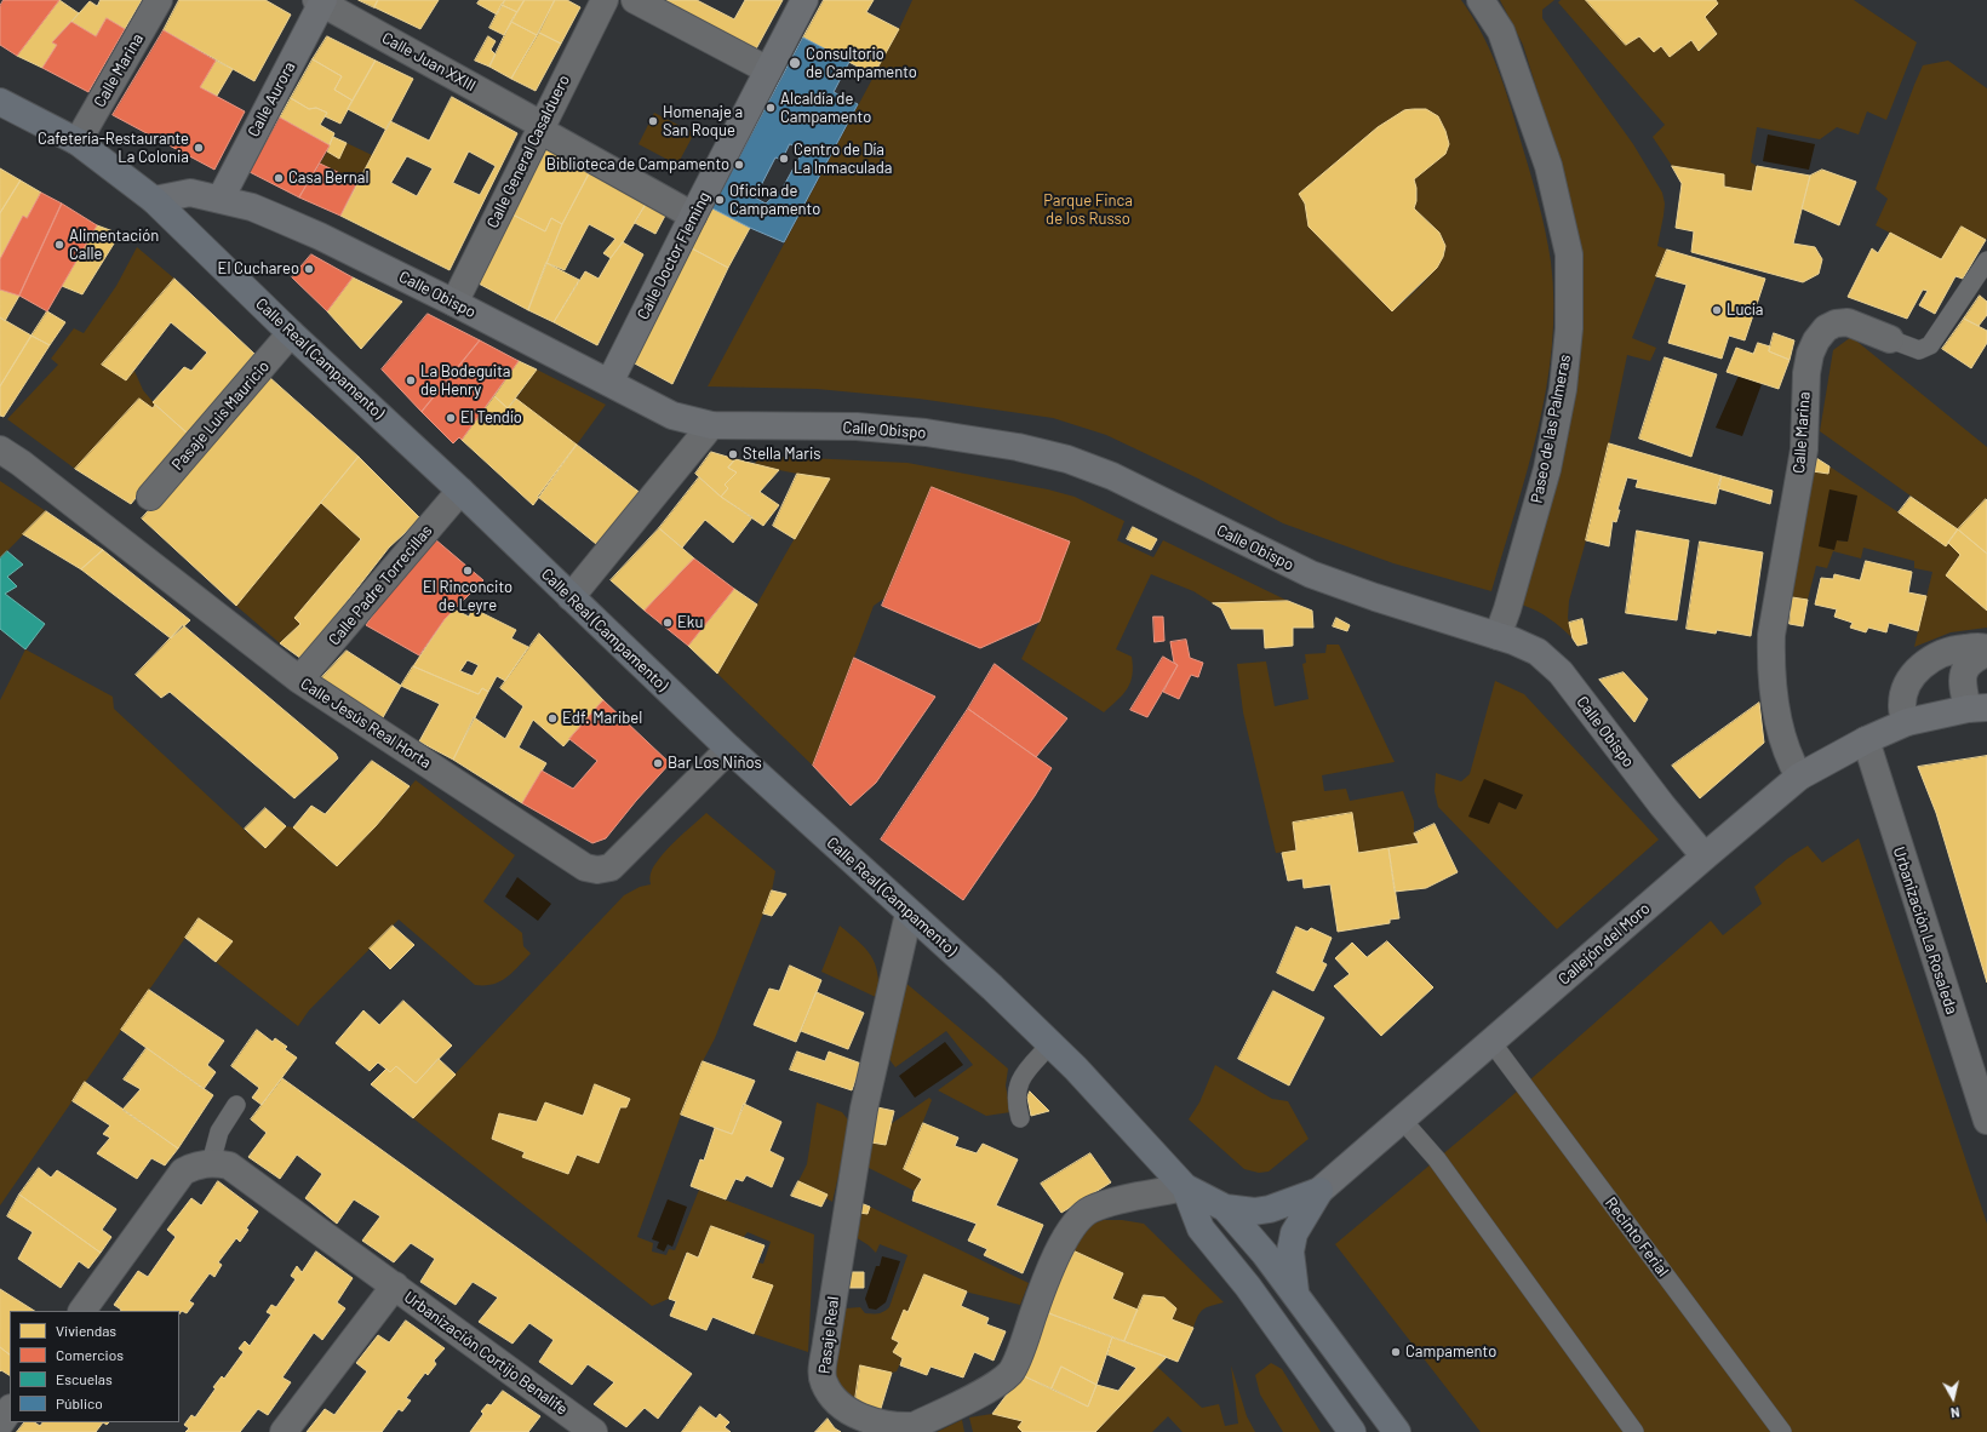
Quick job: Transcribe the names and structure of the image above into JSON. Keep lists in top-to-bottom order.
{
  "streets": {
    "highway": ["Calle Real (Campamento)"],
    "street": [
      "Calle Juan XXIII",
      "Calle Marina",
      "Calle Aurora",
      "Calle General Casalduero",
      "Calle Doctor Fleming",
      "Calle Obispo",
      "Pasaje Luis Mauricio",
      "Paseo de las Palmeras",
      "Calle Padre Torrecillas",
      "Calle Jesús Real Horta",
      "Urbanización La Rosaleda",
      "Callejón del Moro",
      "Pasaje Real",
      "Urbanización Cortijo Benalife"
    ],
    "lane": ["Recinto Ferial"]
  },
  "crossings": [
    ["Calle Juan XXIII", "Calle Aurora"],
    ["Calle Juan XXIII", "Calle General Casalduero"],
    ["Calle Juan XXIII", "Calle Doctor Fleming"],
    ["Calle Marina", "Calle Real (Campamento)"],
    ["Calle Marina", "Callejón del Moro"],
    ["Calle Aurora", "Calle Obispo"],
    ["Calle General Casalduero", "Calle Obispo"],
    ["Calle Doctor Fleming", "Calle Obispo"],
    ["Calle Obispo", "Calle Real (Campamento)"],
    ["Calle Obispo", "Paseo de las Palmeras"],
    ["Calle Obispo", "Callejón del Moro"],
    ["Calle Real (Campamento)", "Pasaje Luis Mauricio"],
    ["Calle Real (Campamento)", "Calle Padre Torrecillas"],
    ["Calle Real (Campamento)", "Calle Jesús Real Horta"],
    ["Calle Real (Campamento)", "Pasaje Real"],
    ["Calle Padre Torrecillas", "Calle Jesús Real Horta"],
    ["Urbanización La Rosaleda", "Callejón del Moro"],
    ["Callejón del Moro", "Recinto Ferial"]
  ],
  "parks": ["Parque Finca de los Russo"],
  "places": [
    "Consultorio de Campamento",
    "Alcaldía de Campamento",
    "Homenaje a San Roque",
    "Cafetería-Restaurante La Colonia",
    "Centro de Día La Inmaculada",
    "Biblioteca de Campamento",
    "Casa Bernal",
    "Oficina de Campamento",
    "Alimentación Calle",
    "El Cuchareo",
    "Lucía",
    "La Bodeguita de Henry",
    "El Tendío",
    "Stella Maris",
    "El Rinconcito de Leyre",
    "Eku",
    "Edf. Maribel",
    "Bar Los Niños",
    "Campamento"
  ],
  "legend": [
    "Viviendas",
    "Comercios",
    "Escuelas",
    "Público"
  ],
  "north": "bottom"
}
